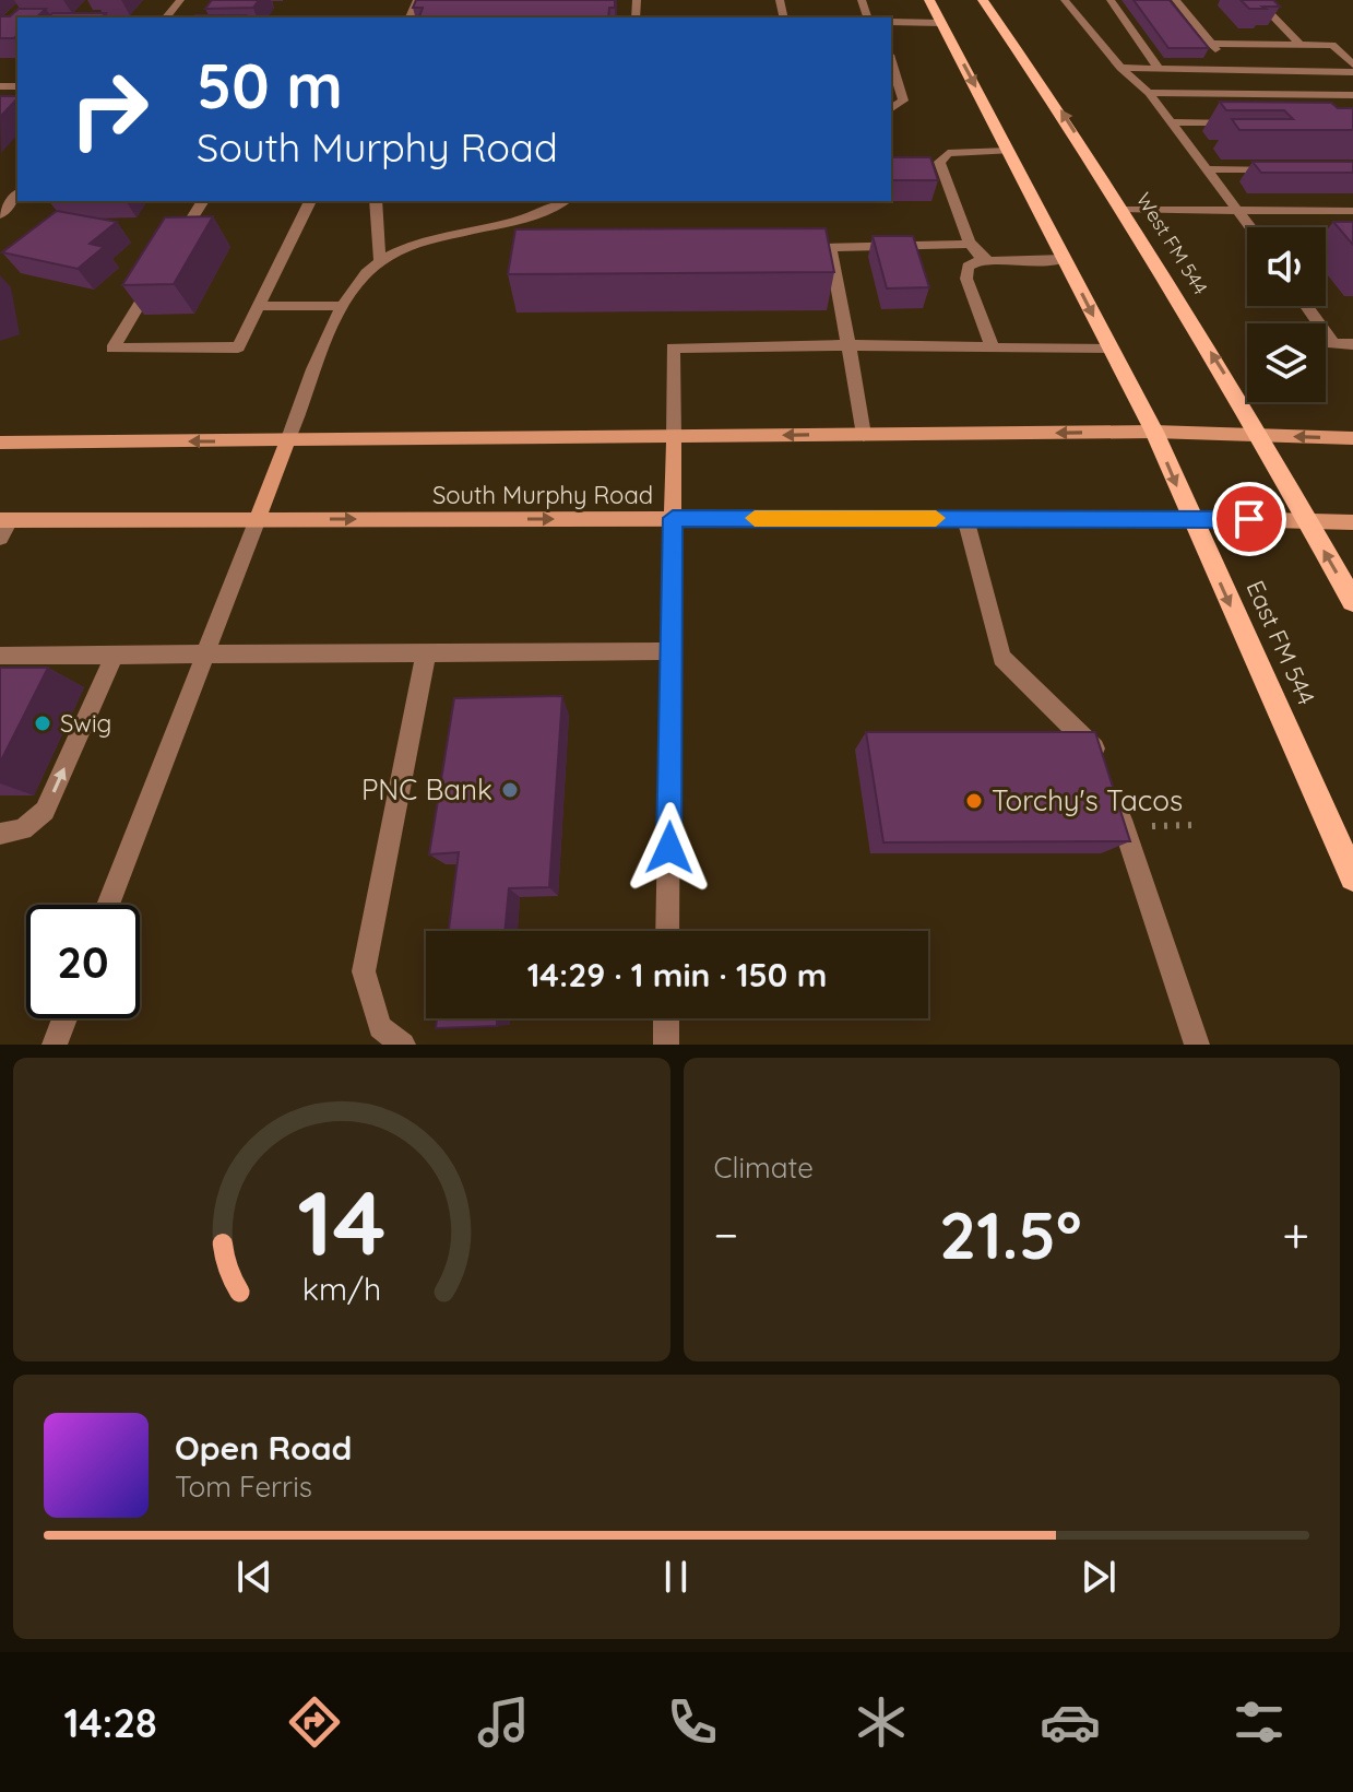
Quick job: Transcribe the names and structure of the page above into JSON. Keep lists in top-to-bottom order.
{
  "streets": {
    "main road": ["West FM 544", "South Murphy Road", "East FM 544"]
  },
  "crossings": [
    ["West FM 544", "South Murphy Road"],
    ["South Murphy Road", "East FM 544"]
  ],
  "one_way": ["East FM 544"],
  "places": ["Swig", "PNC Bank", "Torchy's Tacos"],
  "page": {
    "turn": ["50 m", "South Murphy Road"],
    "limit": "20",
    "trip": "14:29 · 1 min · 150 m",
    "tile": "Climate",
    "heat": ["−", "21.5°", "+"],
    "song": ["Open Road", "Tom Ferris"],
    "tabs": "14:28",
    "gauge": ["14", "km/h"]
  }
}
